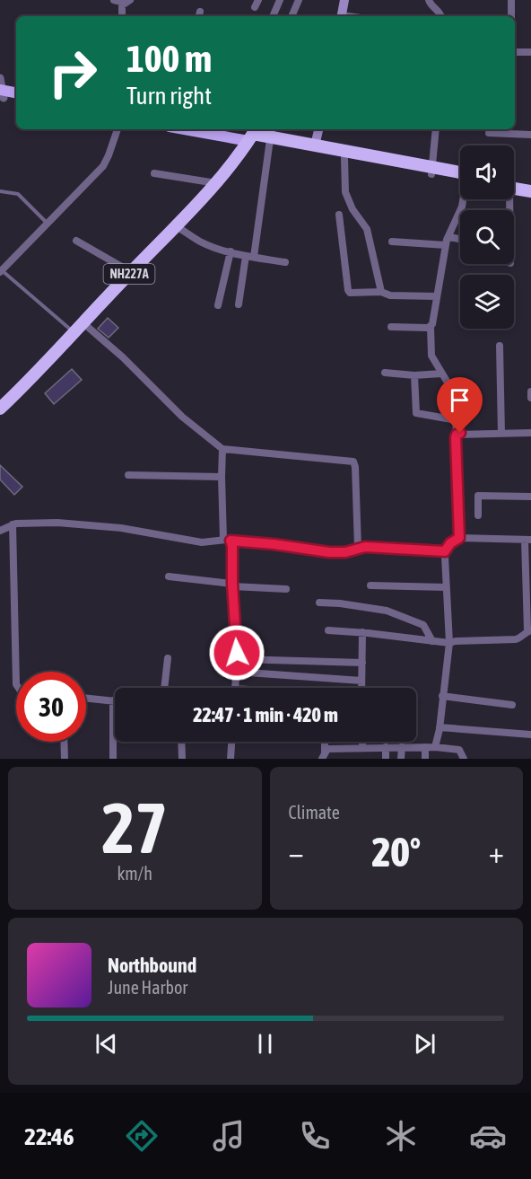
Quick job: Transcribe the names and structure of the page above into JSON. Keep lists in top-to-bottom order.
{
  "streets": {
    "highway": ["NH227A"]
  },
  "page": {
    "turn": ["100 m", "Turn right"],
    "limit": "30",
    "trip": "22:47 · 1 min · 420 m",
    "tile": [
      ["27", "km/h"],
      "Climate"
    ],
    "heat": ["−", "20°", "+"],
    "song": ["Northbound", "June Harbor"],
    "tabs": "22:46"
  }
}
